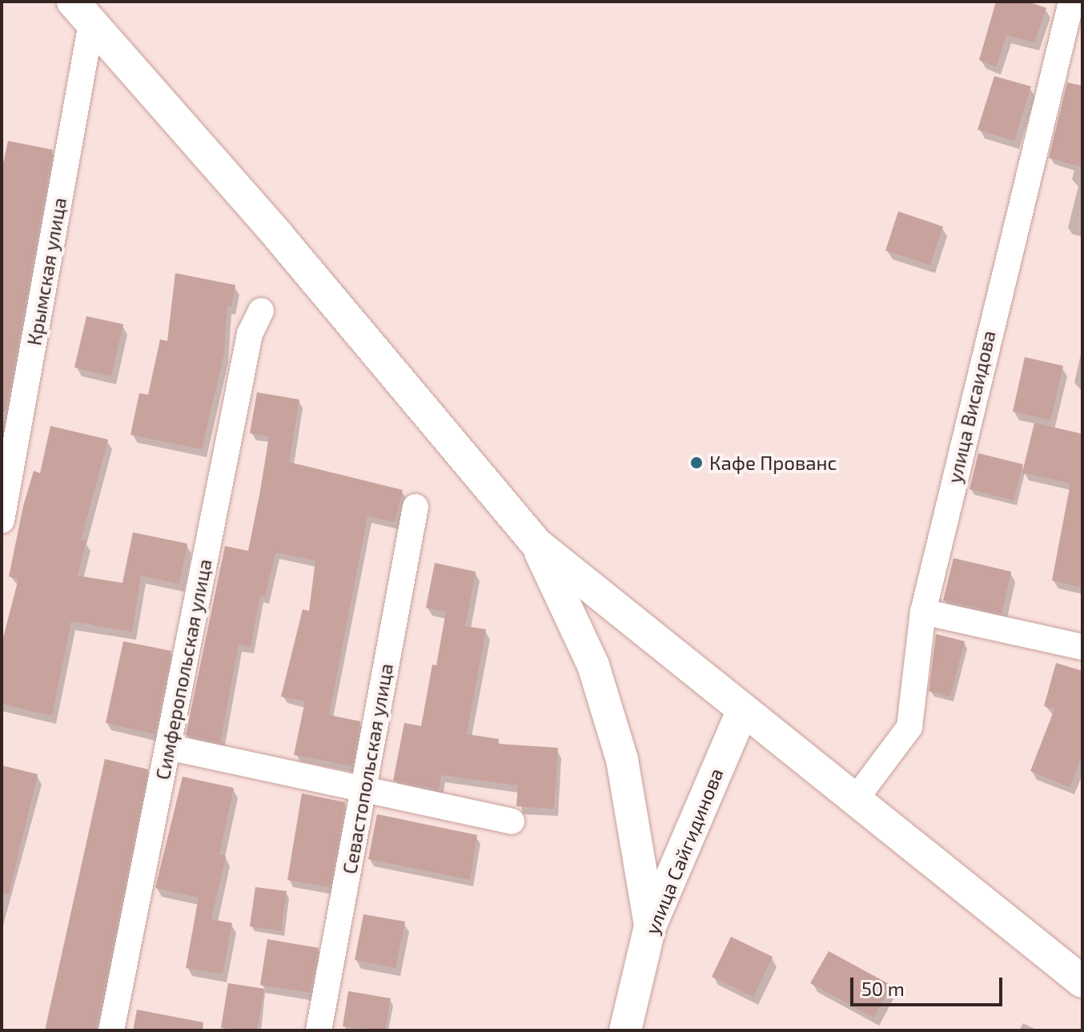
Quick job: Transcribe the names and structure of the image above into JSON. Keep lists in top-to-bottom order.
{
  "streets": {
    "main road": ["улица Сайгидинова"],
    "street": [
      "Крымская улица",
      "улица Висаидова",
      "Симферопольская улица",
      "Севастопольская улица"
    ]
  },
  "places": ["Кафе Прованс"],
  "scale_bar": "50 m"
}
